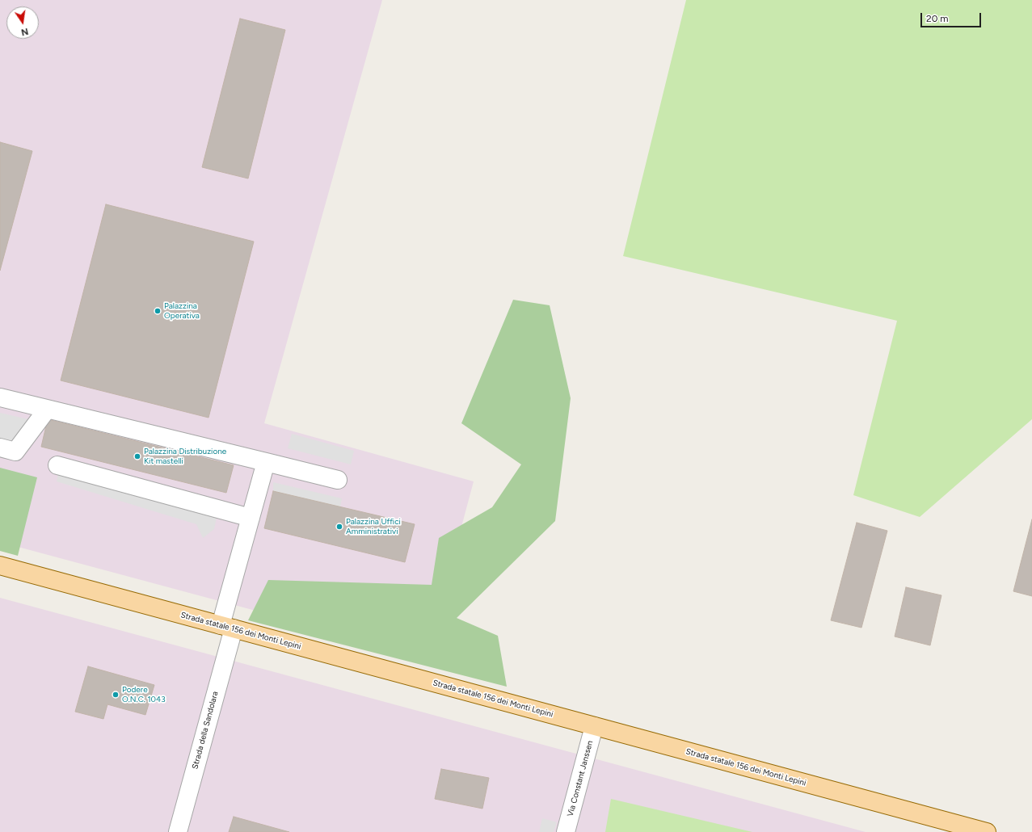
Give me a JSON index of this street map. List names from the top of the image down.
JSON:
{
  "streets": {
    "main road": ["Strada statale 156 dei Monti Lepini"],
    "street": ["Strada della Sandolara", "Via Constant Janssen"]
  },
  "crossings": [
    ["Strada statale 156 dei Monti Lepini", "Strada della Sandolara"],
    ["Strada statale 156 dei Monti Lepini", "Via Constant Janssen"]
  ],
  "places": [
    "Palazzina Operativa",
    "Palazzina Distribuzione Kit mastelli",
    "Palazzina Uffici Amministrativi",
    "Podere O.N.C. 1043"
  ],
  "scale_bar": "20 m",
  "north": "bottom"
}
